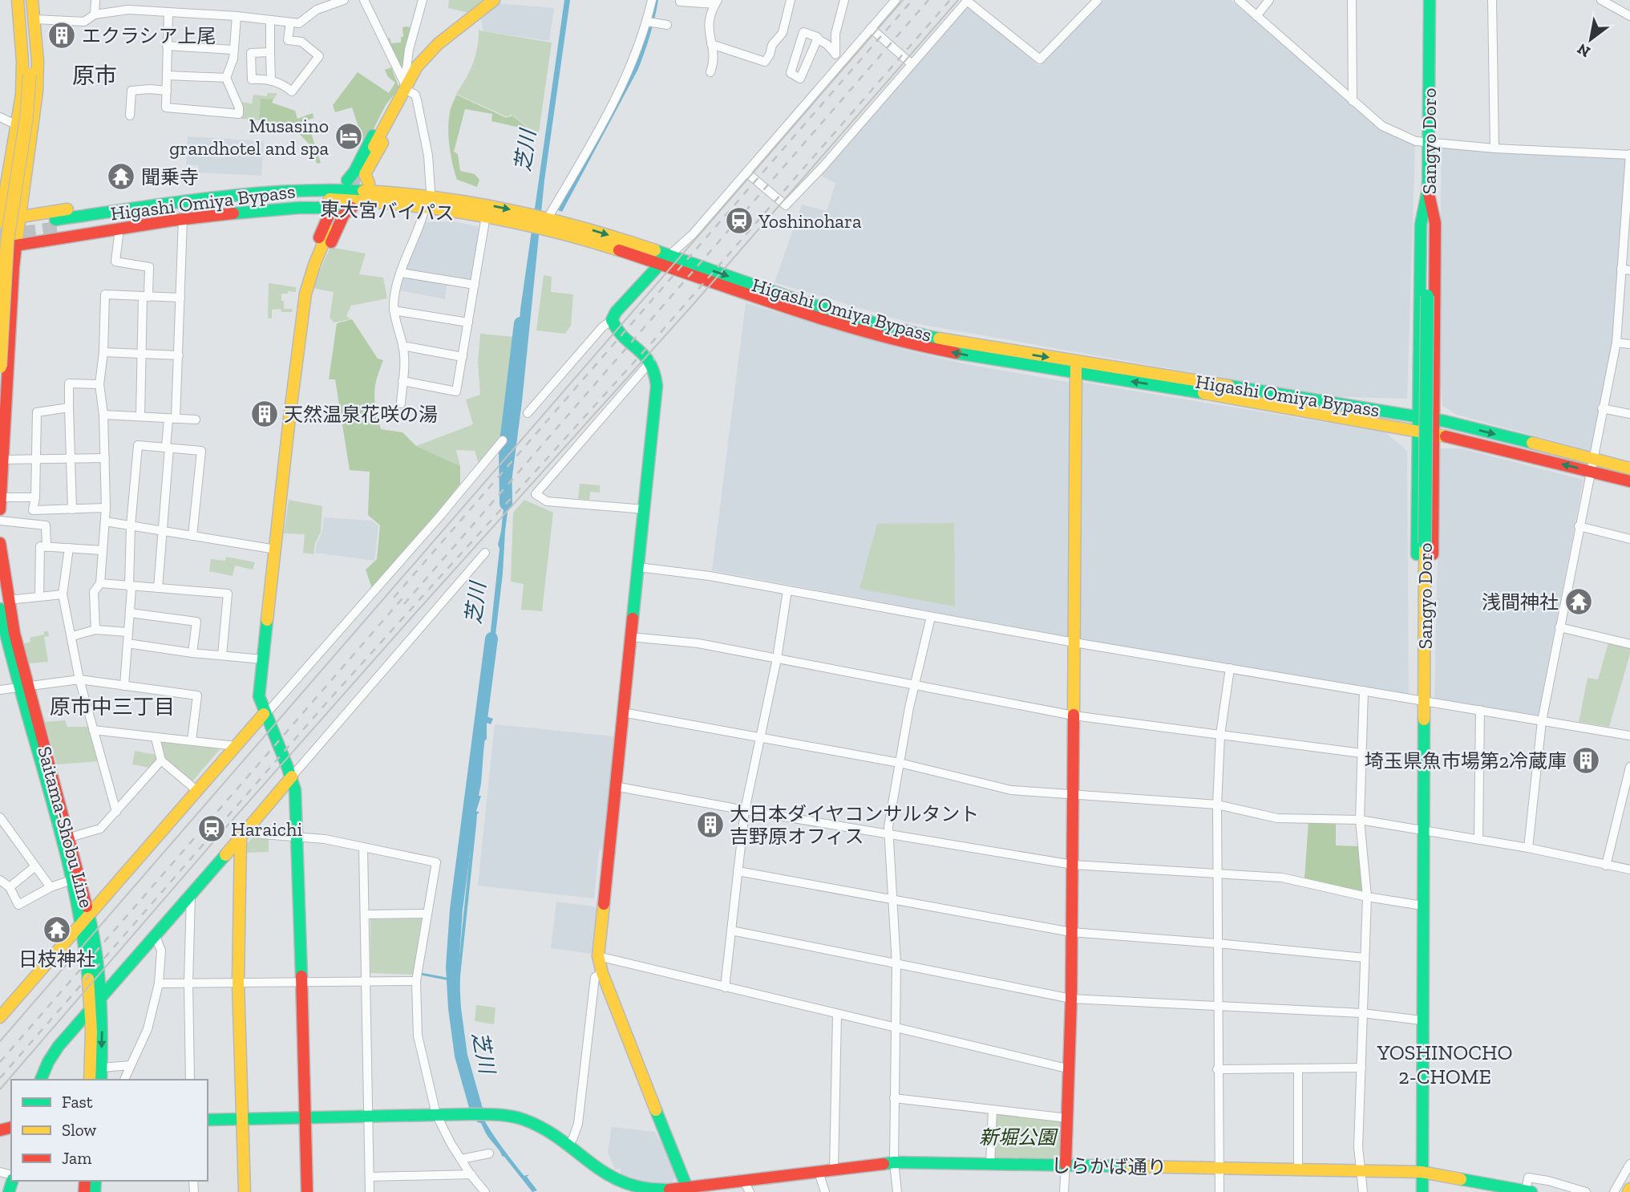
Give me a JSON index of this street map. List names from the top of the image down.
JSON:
{
  "streets": {
    "main road": [
      "Sangyo Doro",
      "Higashi Omiya Bypass",
      "東大宮バイパス",
      "Saitama-Shobu Line",
      "しらかば通り"
    ]
  },
  "crossings": [
    ["Sangyo Doro", "しらかば通り"],
    ["Higashi Omiya Bypass", "東大宮バイパス"]
  ],
  "districts": ["原市", "原市中三丁目", "YOSHINOCHO 2-CHOME"],
  "water": ["芝川"],
  "parks": ["新堀公園"],
  "places": {
    "building": [
      "エクラシア上尾",
      "天然温泉花咲の湯",
      "埼玉県魚市場第2冷蔵庫",
      "大日本ダイヤコンサルタント 吉野原オフィス"
    ],
    "hotel": ["Musasino grandhotel and spa"],
    "temple": ["聞乗寺", "浅間神社", "日枝神社"],
    "station": ["Yoshinohara", "Haraichi"]
  },
  "legend": ["Fast", "Slow", "Jam"],
  "north": "bottom left"
}
